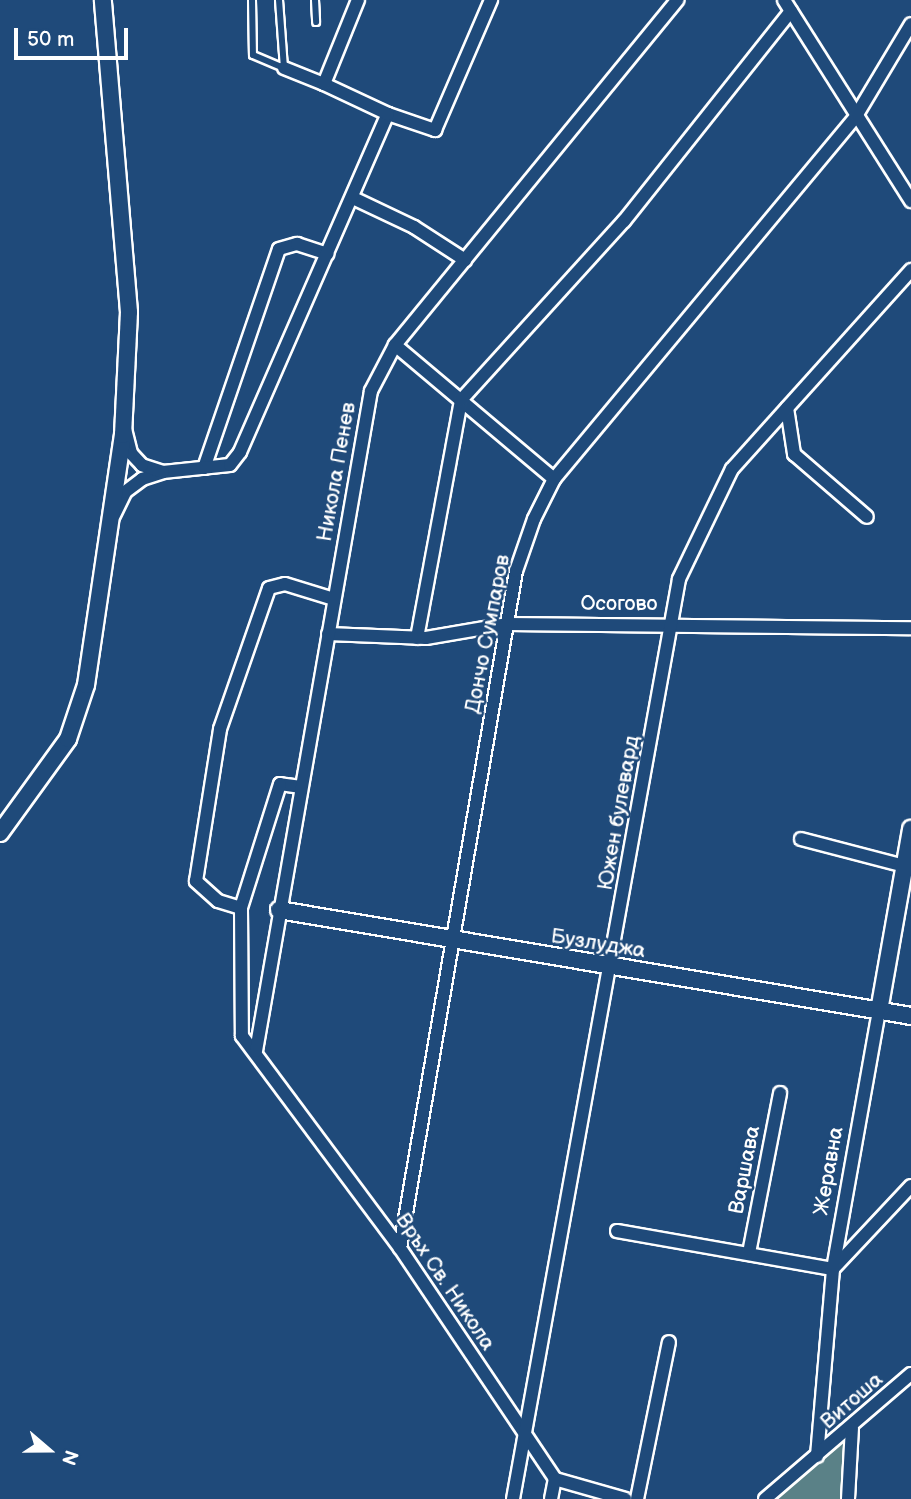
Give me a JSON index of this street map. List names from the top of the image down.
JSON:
{
  "streets": {
    "street": [
      "Никола Пенев",
      "Осогово",
      "Дончо Сумпаров",
      "Южен булевард",
      "Бузлуджа",
      "Варшава",
      "Жеравна",
      "Връх Св. Никола",
      "Витоша"
    ]
  },
  "crossings": [
    ["Никола Пенев", "Осогово"],
    ["Никола Пенев", "Бузлуджа"],
    ["Никола Пенев", "Връх Св. Никола"],
    ["Осогово", "Дончо Сумпаров"],
    ["Осогово", "Южен булевард"],
    ["Дончо Сумпаров", "Бузлуджа"],
    ["Дончо Сумпаров", "Връх Св. Никола"],
    ["Южен булевард", "Бузлуджа"],
    ["Южен булевард", "Връх Св. Никола"],
    ["Бузлуджа", "Жеравна"],
    ["Жеравна", "Витоша"]
  ],
  "scale_bar": "50 m",
  "north": "right"
}
